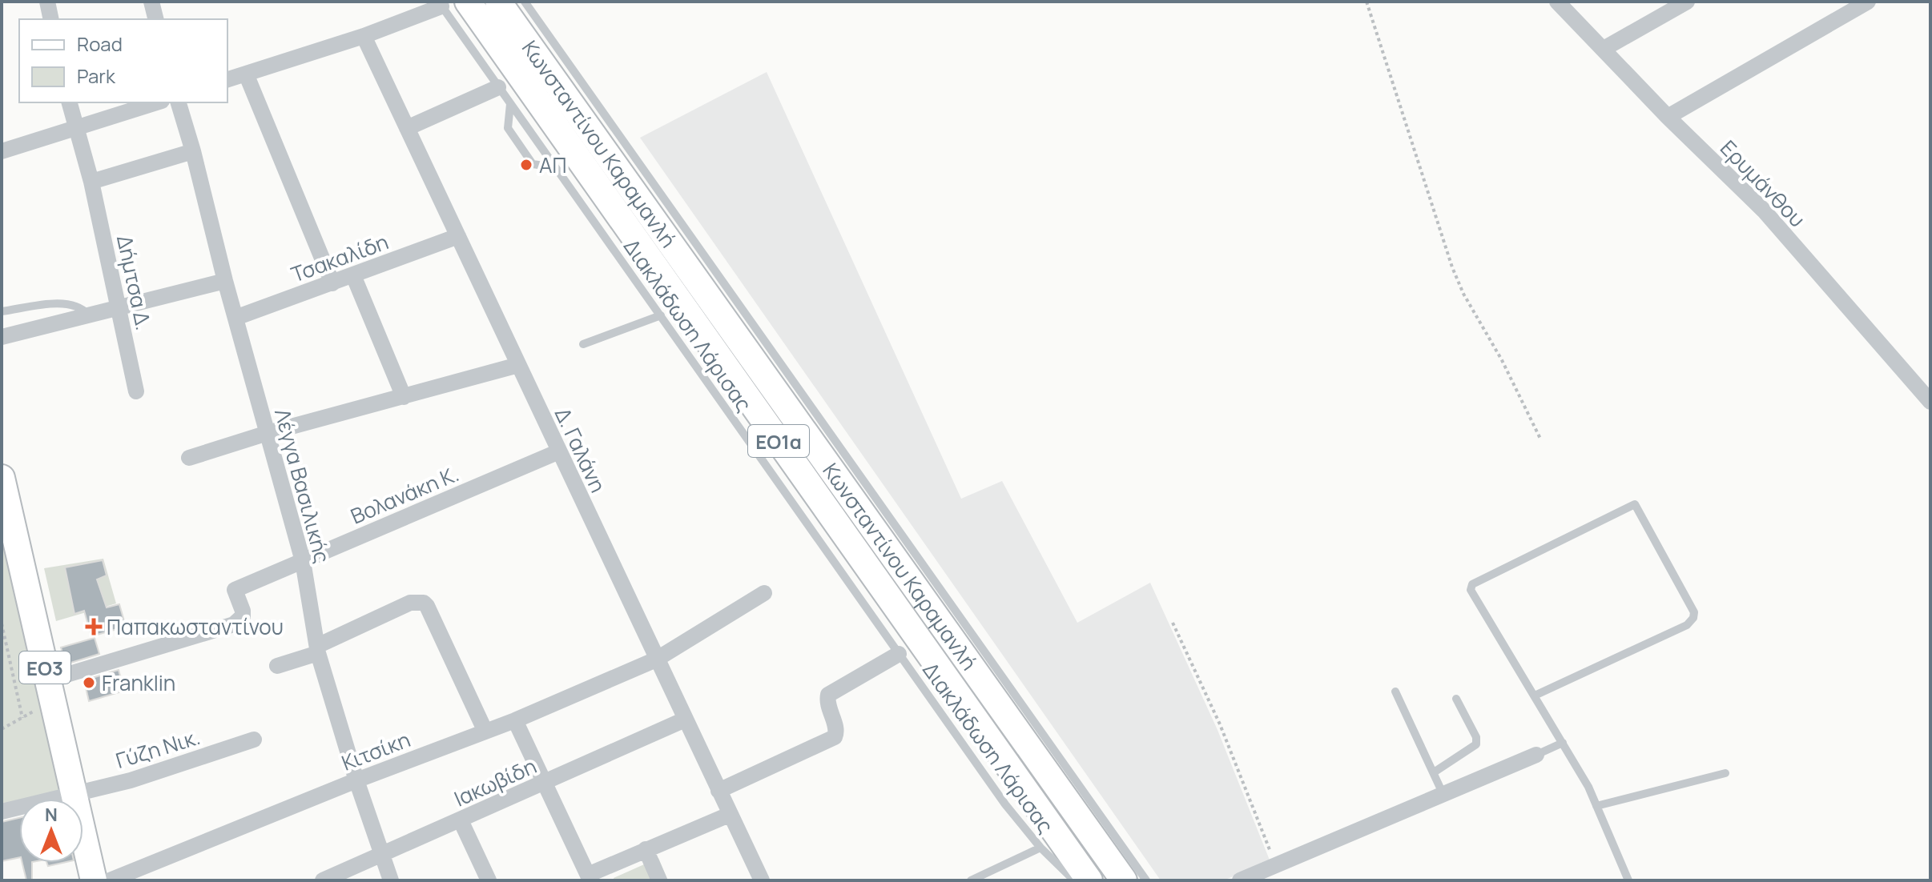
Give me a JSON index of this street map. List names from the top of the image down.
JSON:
{
  "streets": {
    "main road": ["Κωνσταντίνου Καραμανλή", "ΕΟ1α", "ΕΟ3"],
    "street": [
      "Ερυμάνθου",
      "Τσακαλίδη",
      "Δήμτσα Δ.",
      "Δ. Γαλάνη",
      "Λέγγα Βασιλικής",
      "Βολανάκη Κ.",
      "Γύζη Νικ.",
      "Κιτσίκη",
      "Ιακωβίδη"
    ],
    "lane": ["Διακλάδωση Λάρισας"]
  },
  "crossings": [
    ["Τσακαλίδη", "Δ. Γαλάνη"],
    ["Τσακαλίδη", "Λέγγα Βασιλικής"],
    ["Δ. Γαλάνη", "Βολανάκη Κ."],
    ["Δ. Γαλάνη", "Κιτσίκη"],
    ["Δ. Γαλάνη", "Ιακωβίδη"],
    ["Λέγγα Βασιλικής", "Βολανάκη Κ."],
    ["Λέγγα Βασιλικής", "Κιτσίκη"],
    ["Λέγγα Βασιλικής", "Ιακωβίδη"],
    ["Βολανάκη Κ.", "ΕΟ3"],
    ["ΕΟ3", "Γύζη Νικ."]
  ],
  "places": {
    "other": ["ΑΠ", "Franklin"],
    "health": ["Παπακωσταντίνου"]
  },
  "legend": ["Road", "Park"],
  "north": "top"
}
